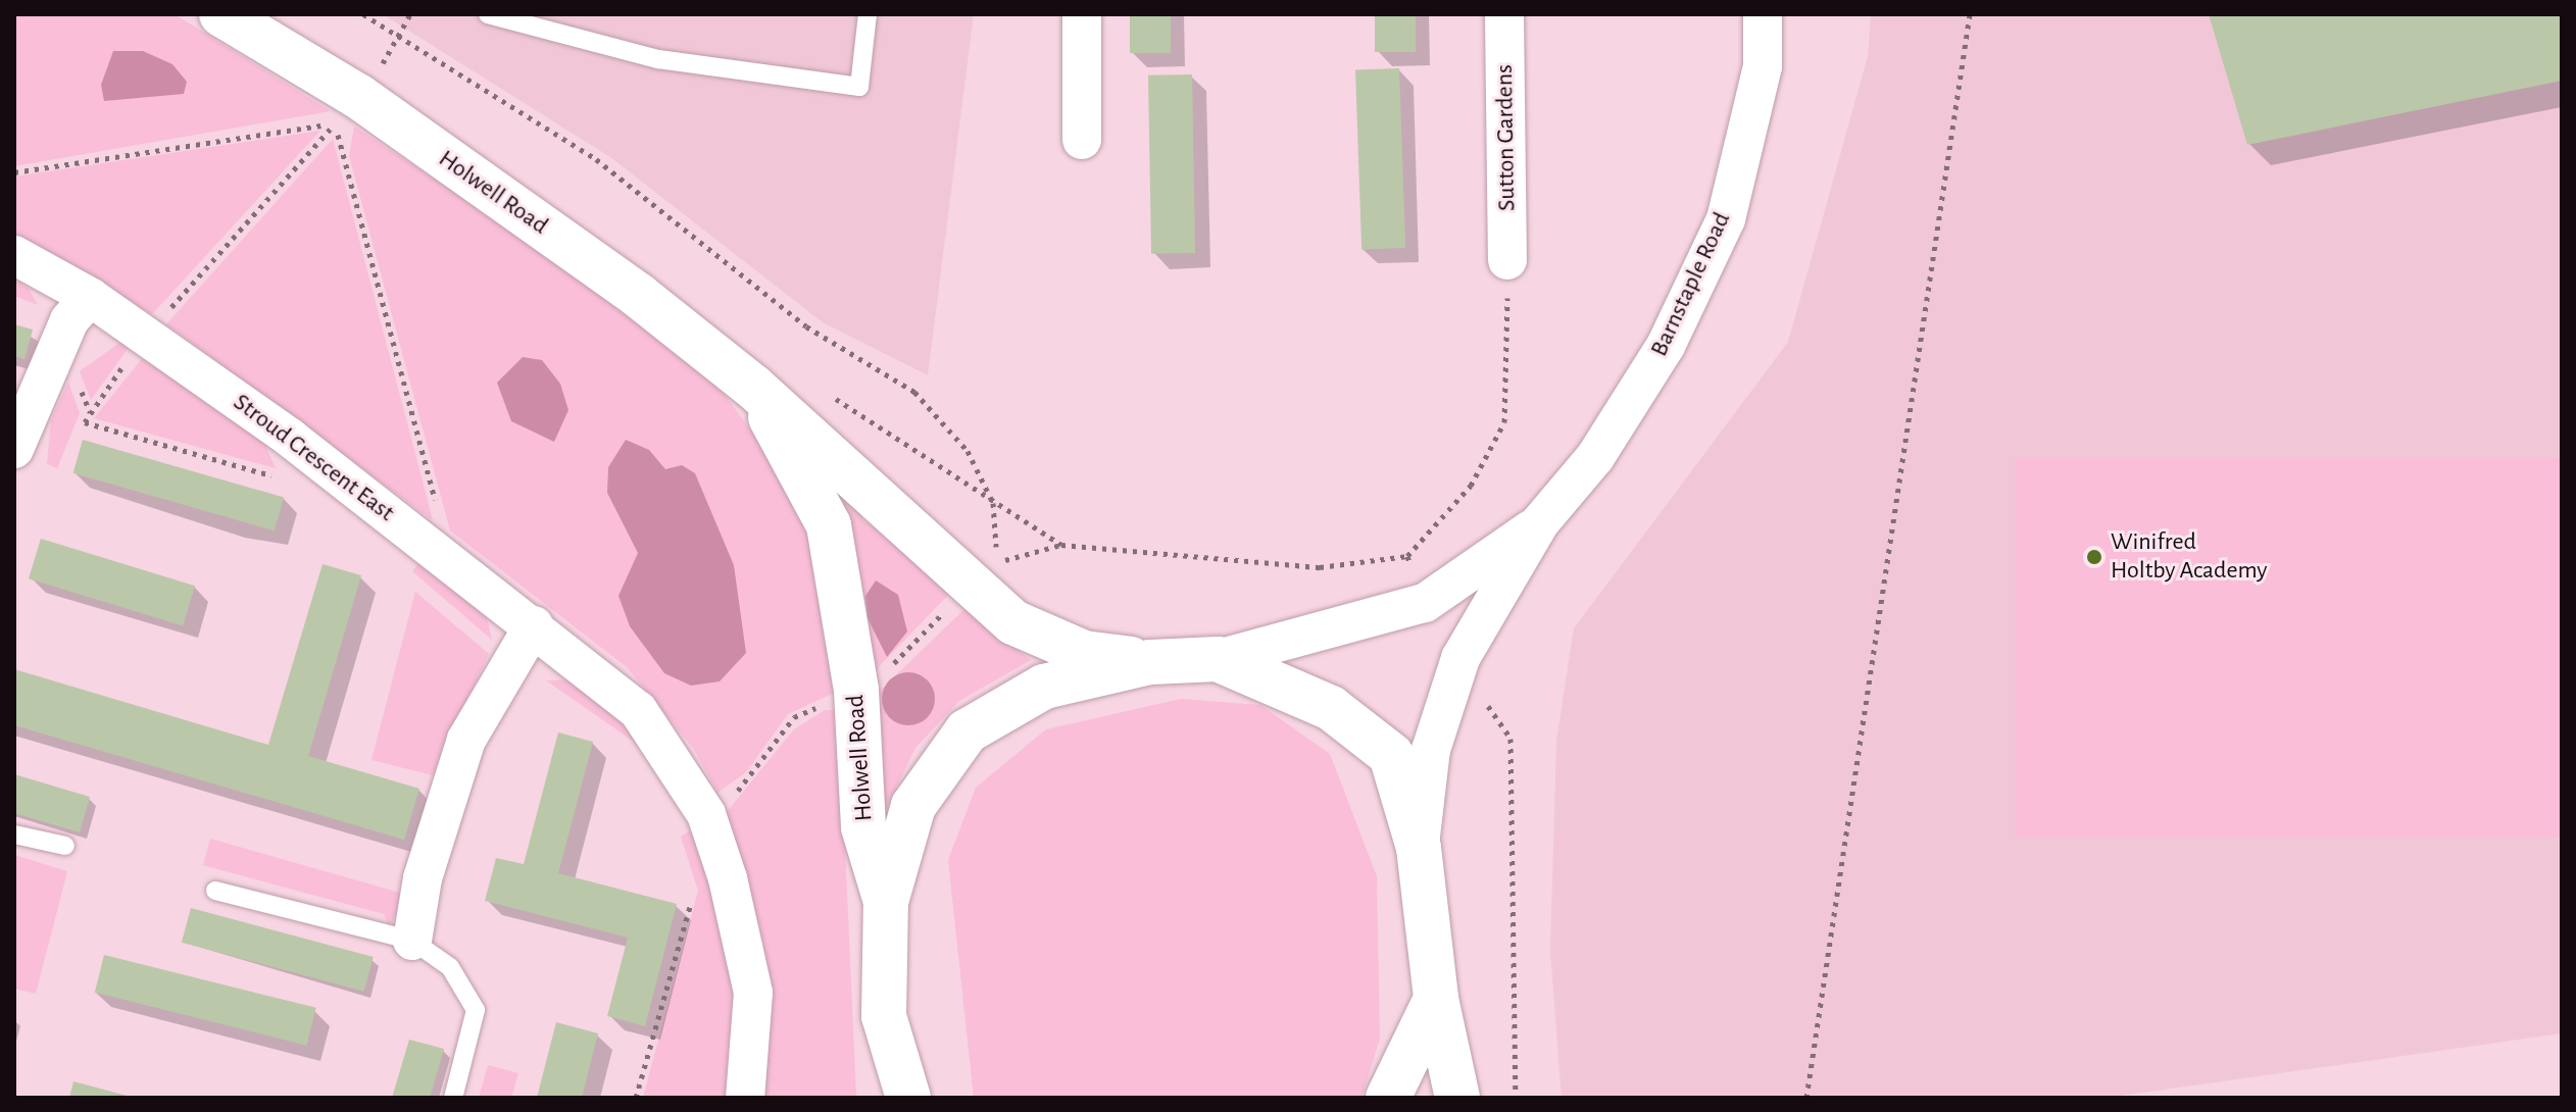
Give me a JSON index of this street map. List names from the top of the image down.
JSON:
{
  "streets": {
    "street": [
      "Sutton Gardens",
      "Holwell Road",
      "Barnstaple Road",
      "Stroud Crescent East"
    ]
  },
  "places": ["Winifred Holtby Academy"]
}
